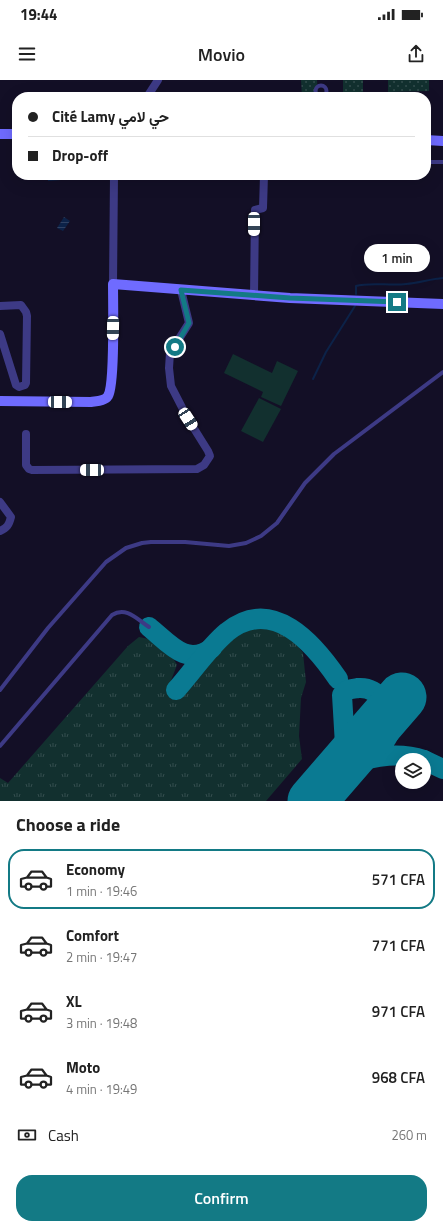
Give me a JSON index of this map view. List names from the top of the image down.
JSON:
{
  "page": {
    "status": "19:44",
    "header": "Movio",
    "banner": ["Cité Lamy حي لامي", "Drop-off"],
    "bubble": "1 min",
    "heading": "Choose a ride",
    "list": [
      {
        "name": "Economy",
        "note": "1 min · 19:46",
        "value": "571 CFA"
      },
      {
        "name": "Comfort",
        "note": "2 min · 19:47",
        "value": "771 CFA"
      },
      {
        "name": "XL",
        "note": "3 min · 19:48",
        "value": "971 CFA"
      },
      {
        "name": "Moto",
        "note": "4 min · 19:49",
        "value": "968 CFA"
      }
    ],
    "pay": ["Cash", "260 m"],
    "buttons": "Confirm"
  }
}
